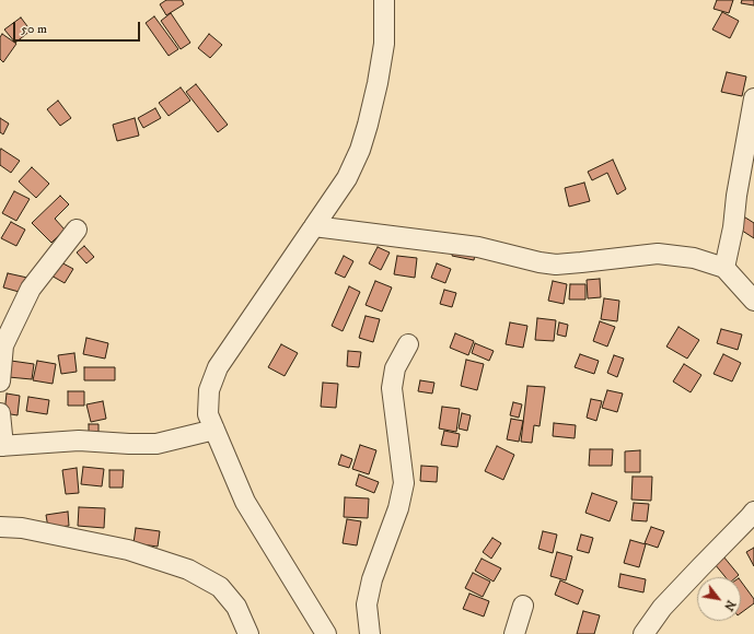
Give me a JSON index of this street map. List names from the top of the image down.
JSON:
{
  "scale_bar": "50 m",
  "north": "bottom right"
}
